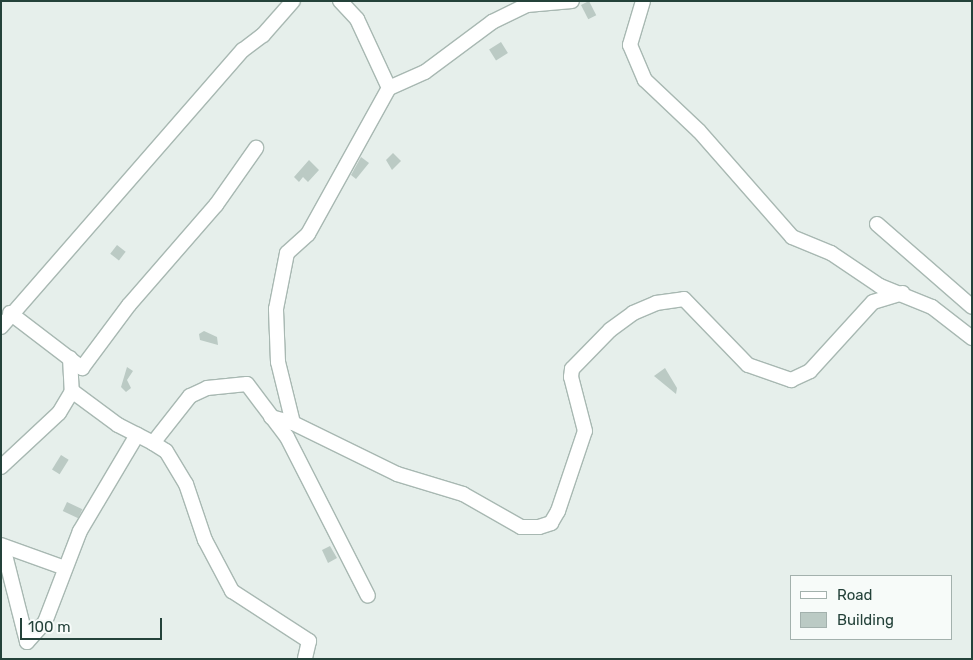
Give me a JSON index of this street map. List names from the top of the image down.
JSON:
{
  "legend": ["Road", "Building"],
  "scale_bar": "100 m"
}
